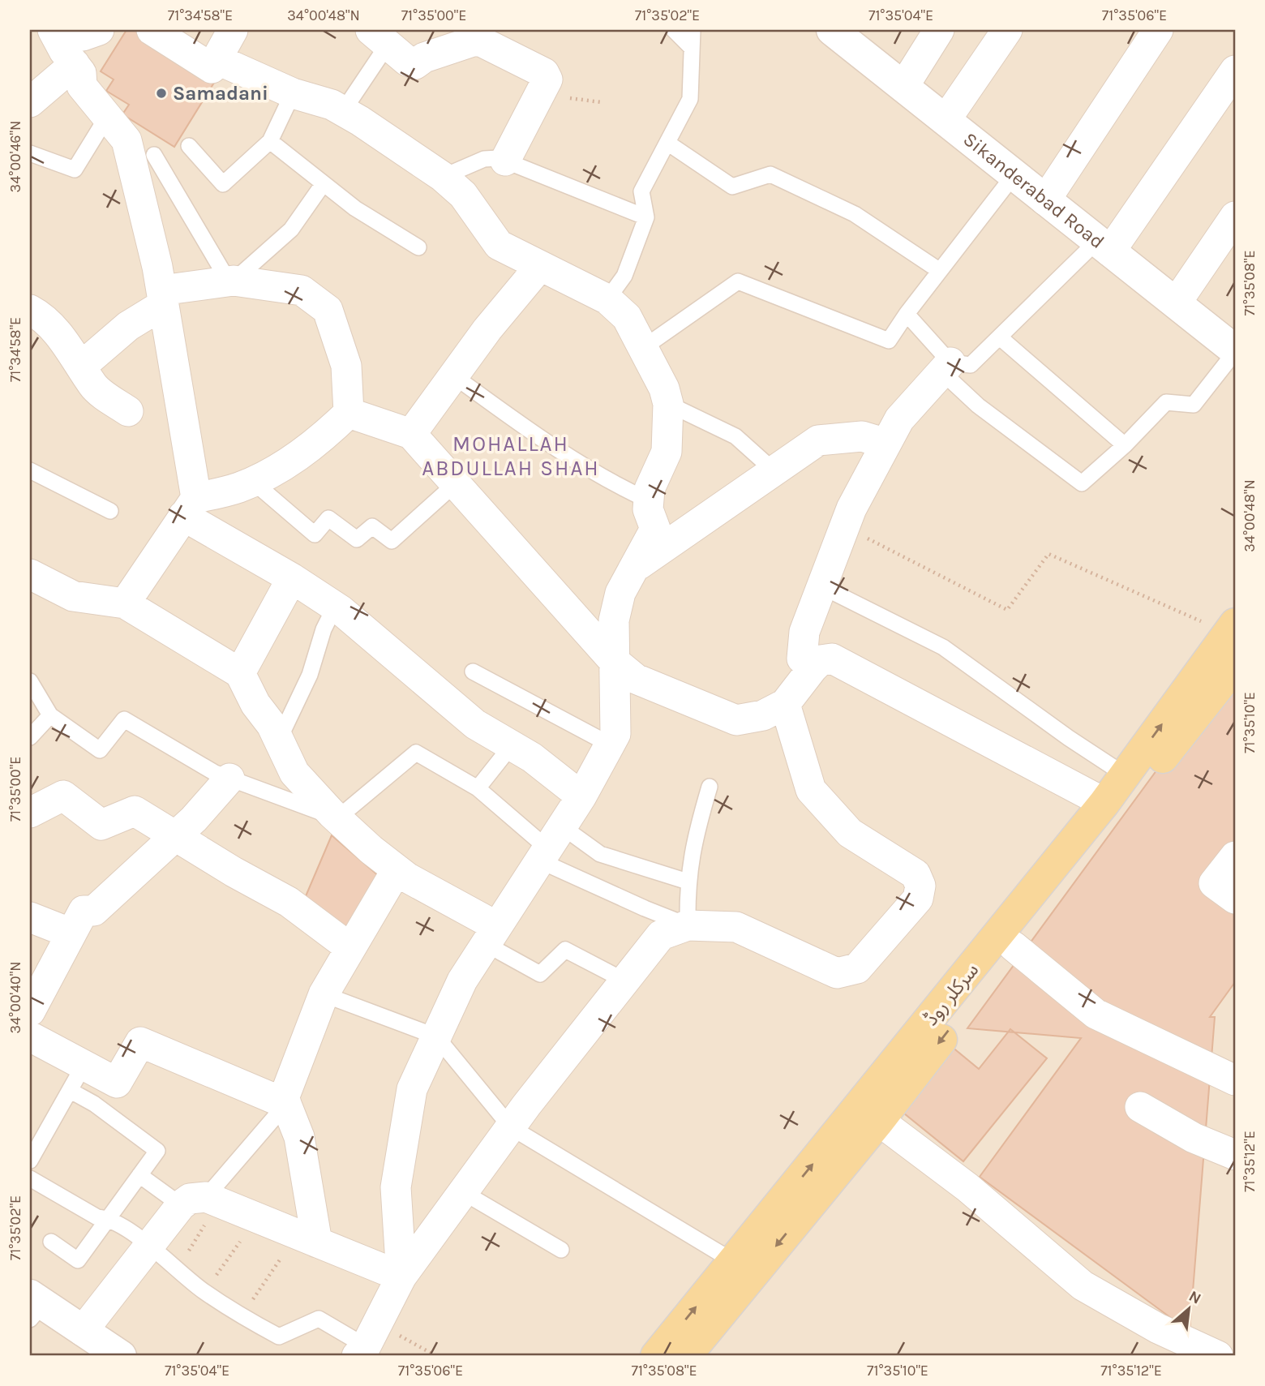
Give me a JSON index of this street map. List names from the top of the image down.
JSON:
{
  "streets": {
    "main road": ["سرکلر روڈ"],
    "street": ["Sikanderabad Road"]
  },
  "districts": ["MOHALLAH ABDULLAH SHAH"],
  "places": ["Samadani"],
  "north": "top right",
  "coordinates": [
    "71°34'58\"E",
    "34°00'48\"N",
    "71°35'00\"E",
    "71°35'02\"E",
    "71°35'04\"E",
    "71°35'06\"E",
    "34°00'46\"N",
    "71°35'08\"E",
    "71°35'10\"E",
    "34°00'40\"N",
    "71°35'12\"E"
  ]
}
